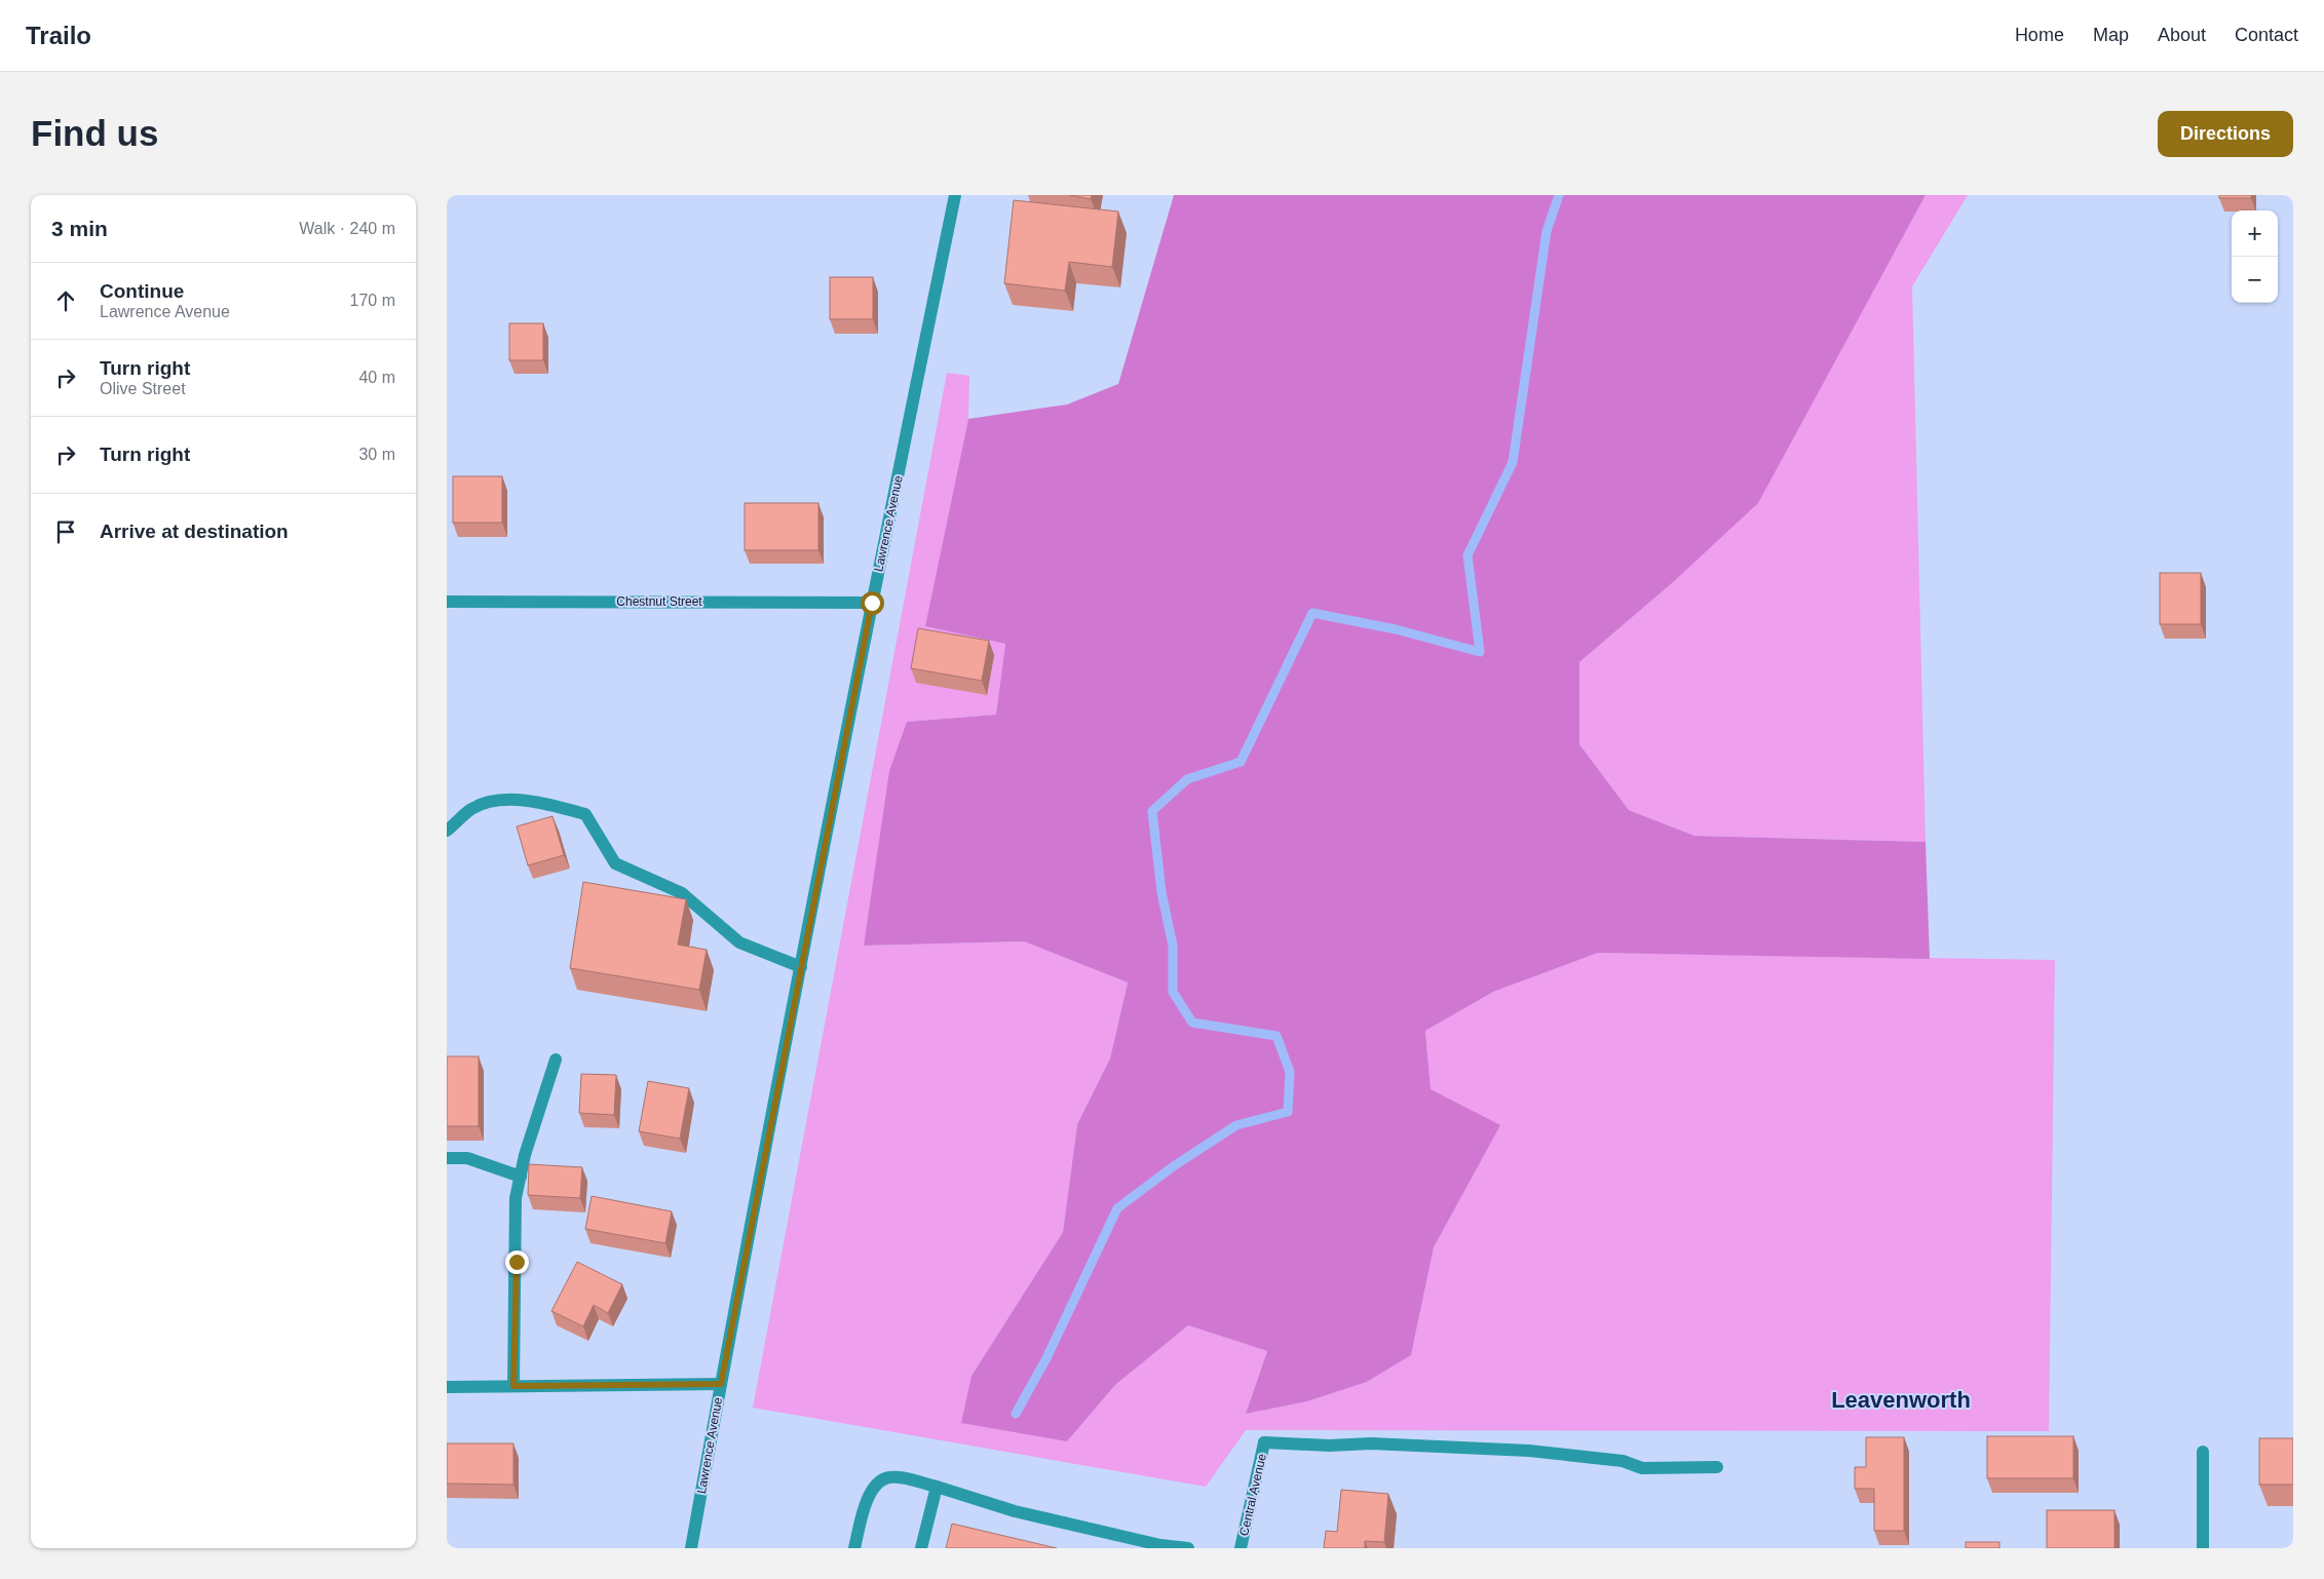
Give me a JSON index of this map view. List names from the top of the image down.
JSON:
{
  "streets": {
    "street": ["Lawrence Avenue", "Chestnut Street", "Central Avenue"]
  },
  "crossings": [
    ["Lawrence Avenue", "Chestnut Street"]
  ],
  "districts": ["Leavenworth"],
  "page": {
    "header": "Trailo",
    "nav": [
      "Home",
      "Map",
      "About",
      "Contact"
    ],
    "buttons": "Directions",
    "title": "Find us",
    "heading": ["3 min", "Walk · 240 m"],
    "map_buttons": ["+", "−"],
    "list": [
      ["Continue", "Lawrence Avenue", "170 m"],
      ["Turn right", "Olive Street", "40 m"],
      ["Turn right", "30 m"],
      "Arrive at destination"
    ]
  }
}
